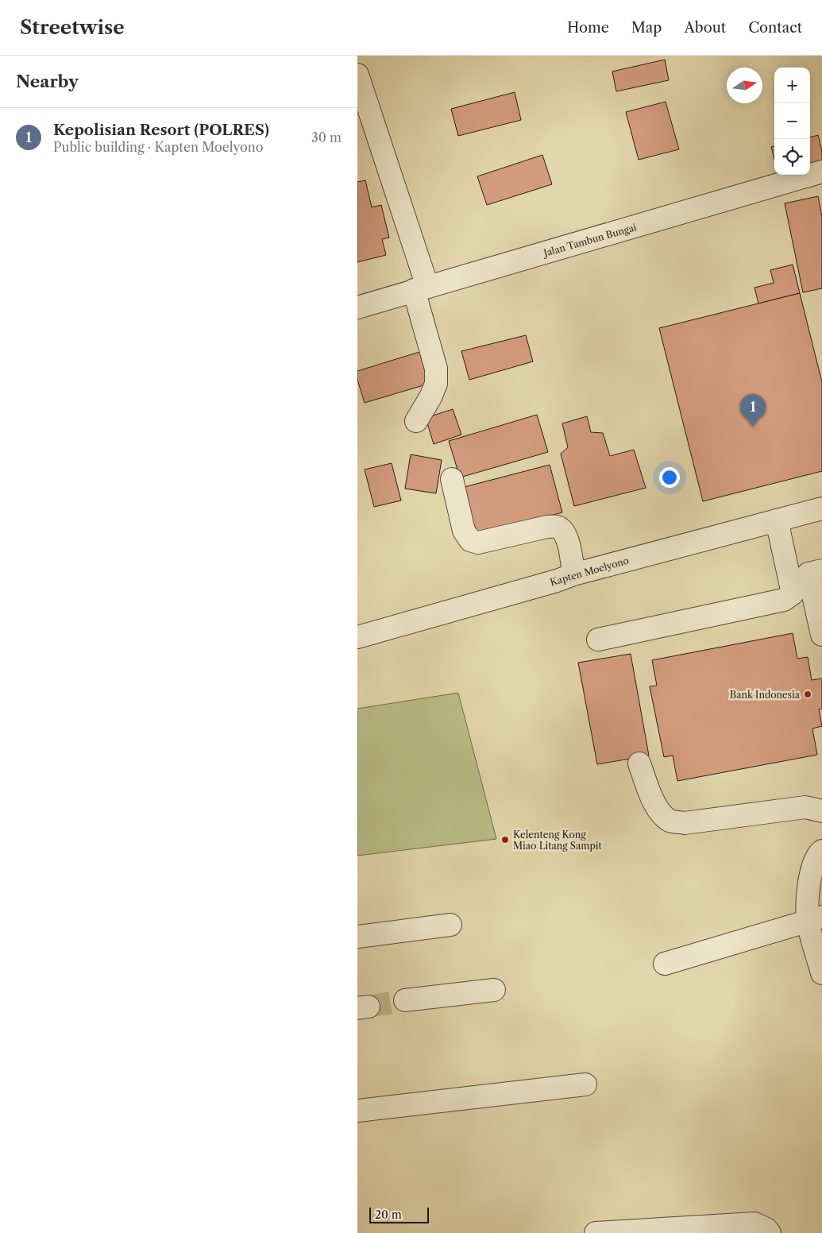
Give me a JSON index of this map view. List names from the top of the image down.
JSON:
{
  "streets": {
    "street": ["Jalan Tambun Bungai", "Kapten Moelyono"]
  },
  "places": ["Bank Indonesia", "Kelenteng Kong Miao Litang Sampit"],
  "scale_bar": "20 m",
  "north": "right",
  "page": {
    "header": "Streetwise",
    "nav": [
      "Home",
      "Map",
      "About",
      "Contact"
    ],
    "heading": "Nearby",
    "map_buttons": ["+", "−"],
    "list": [
      {
        "mark": "1",
        "name": "Kepolisian Resort (POLRES)",
        "note": "Public building · Kapten Moelyono",
        "value": "30 m"
      }
    ],
    "pins": "1",
    "scale": "20 m"
  }
}
